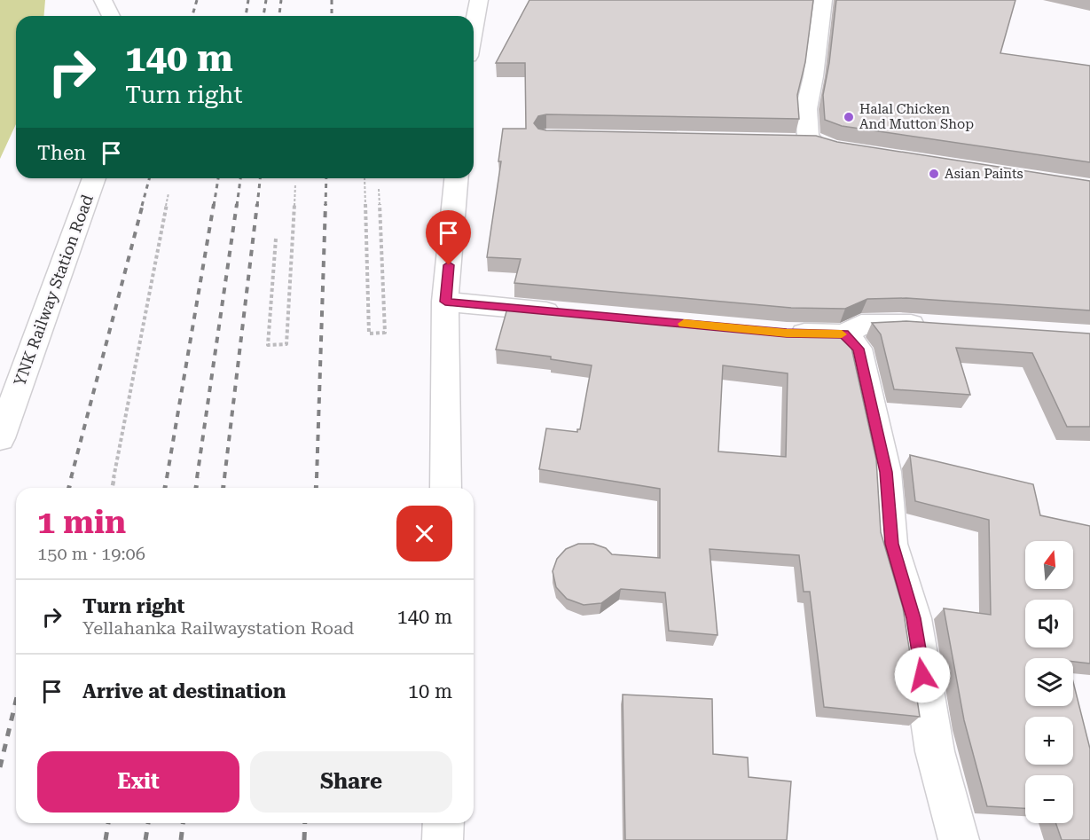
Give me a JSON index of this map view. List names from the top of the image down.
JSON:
{
  "streets": {
    "street": ["YNK Railway Station Road"]
  },
  "places": ["Halal Chicken And Mutton Shop", "Asian Paints"],
  "north": "top",
  "page": {
    "turn": ["140 m", "Turn right"],
    "then": "Then",
    "heading": ["1 min", "150 m · 19:06"],
    "map_buttons": ["+", "−"],
    "list": [
      {
        "name": "Turn right",
        "note": "Yellahanka Railwaystation Road",
        "value": "140 m"
      },
      {
        "name": "Arrive at destination",
        "value": "10 m"
      }
    ],
    "buttons": ["Exit", "Share"]
  }
}
